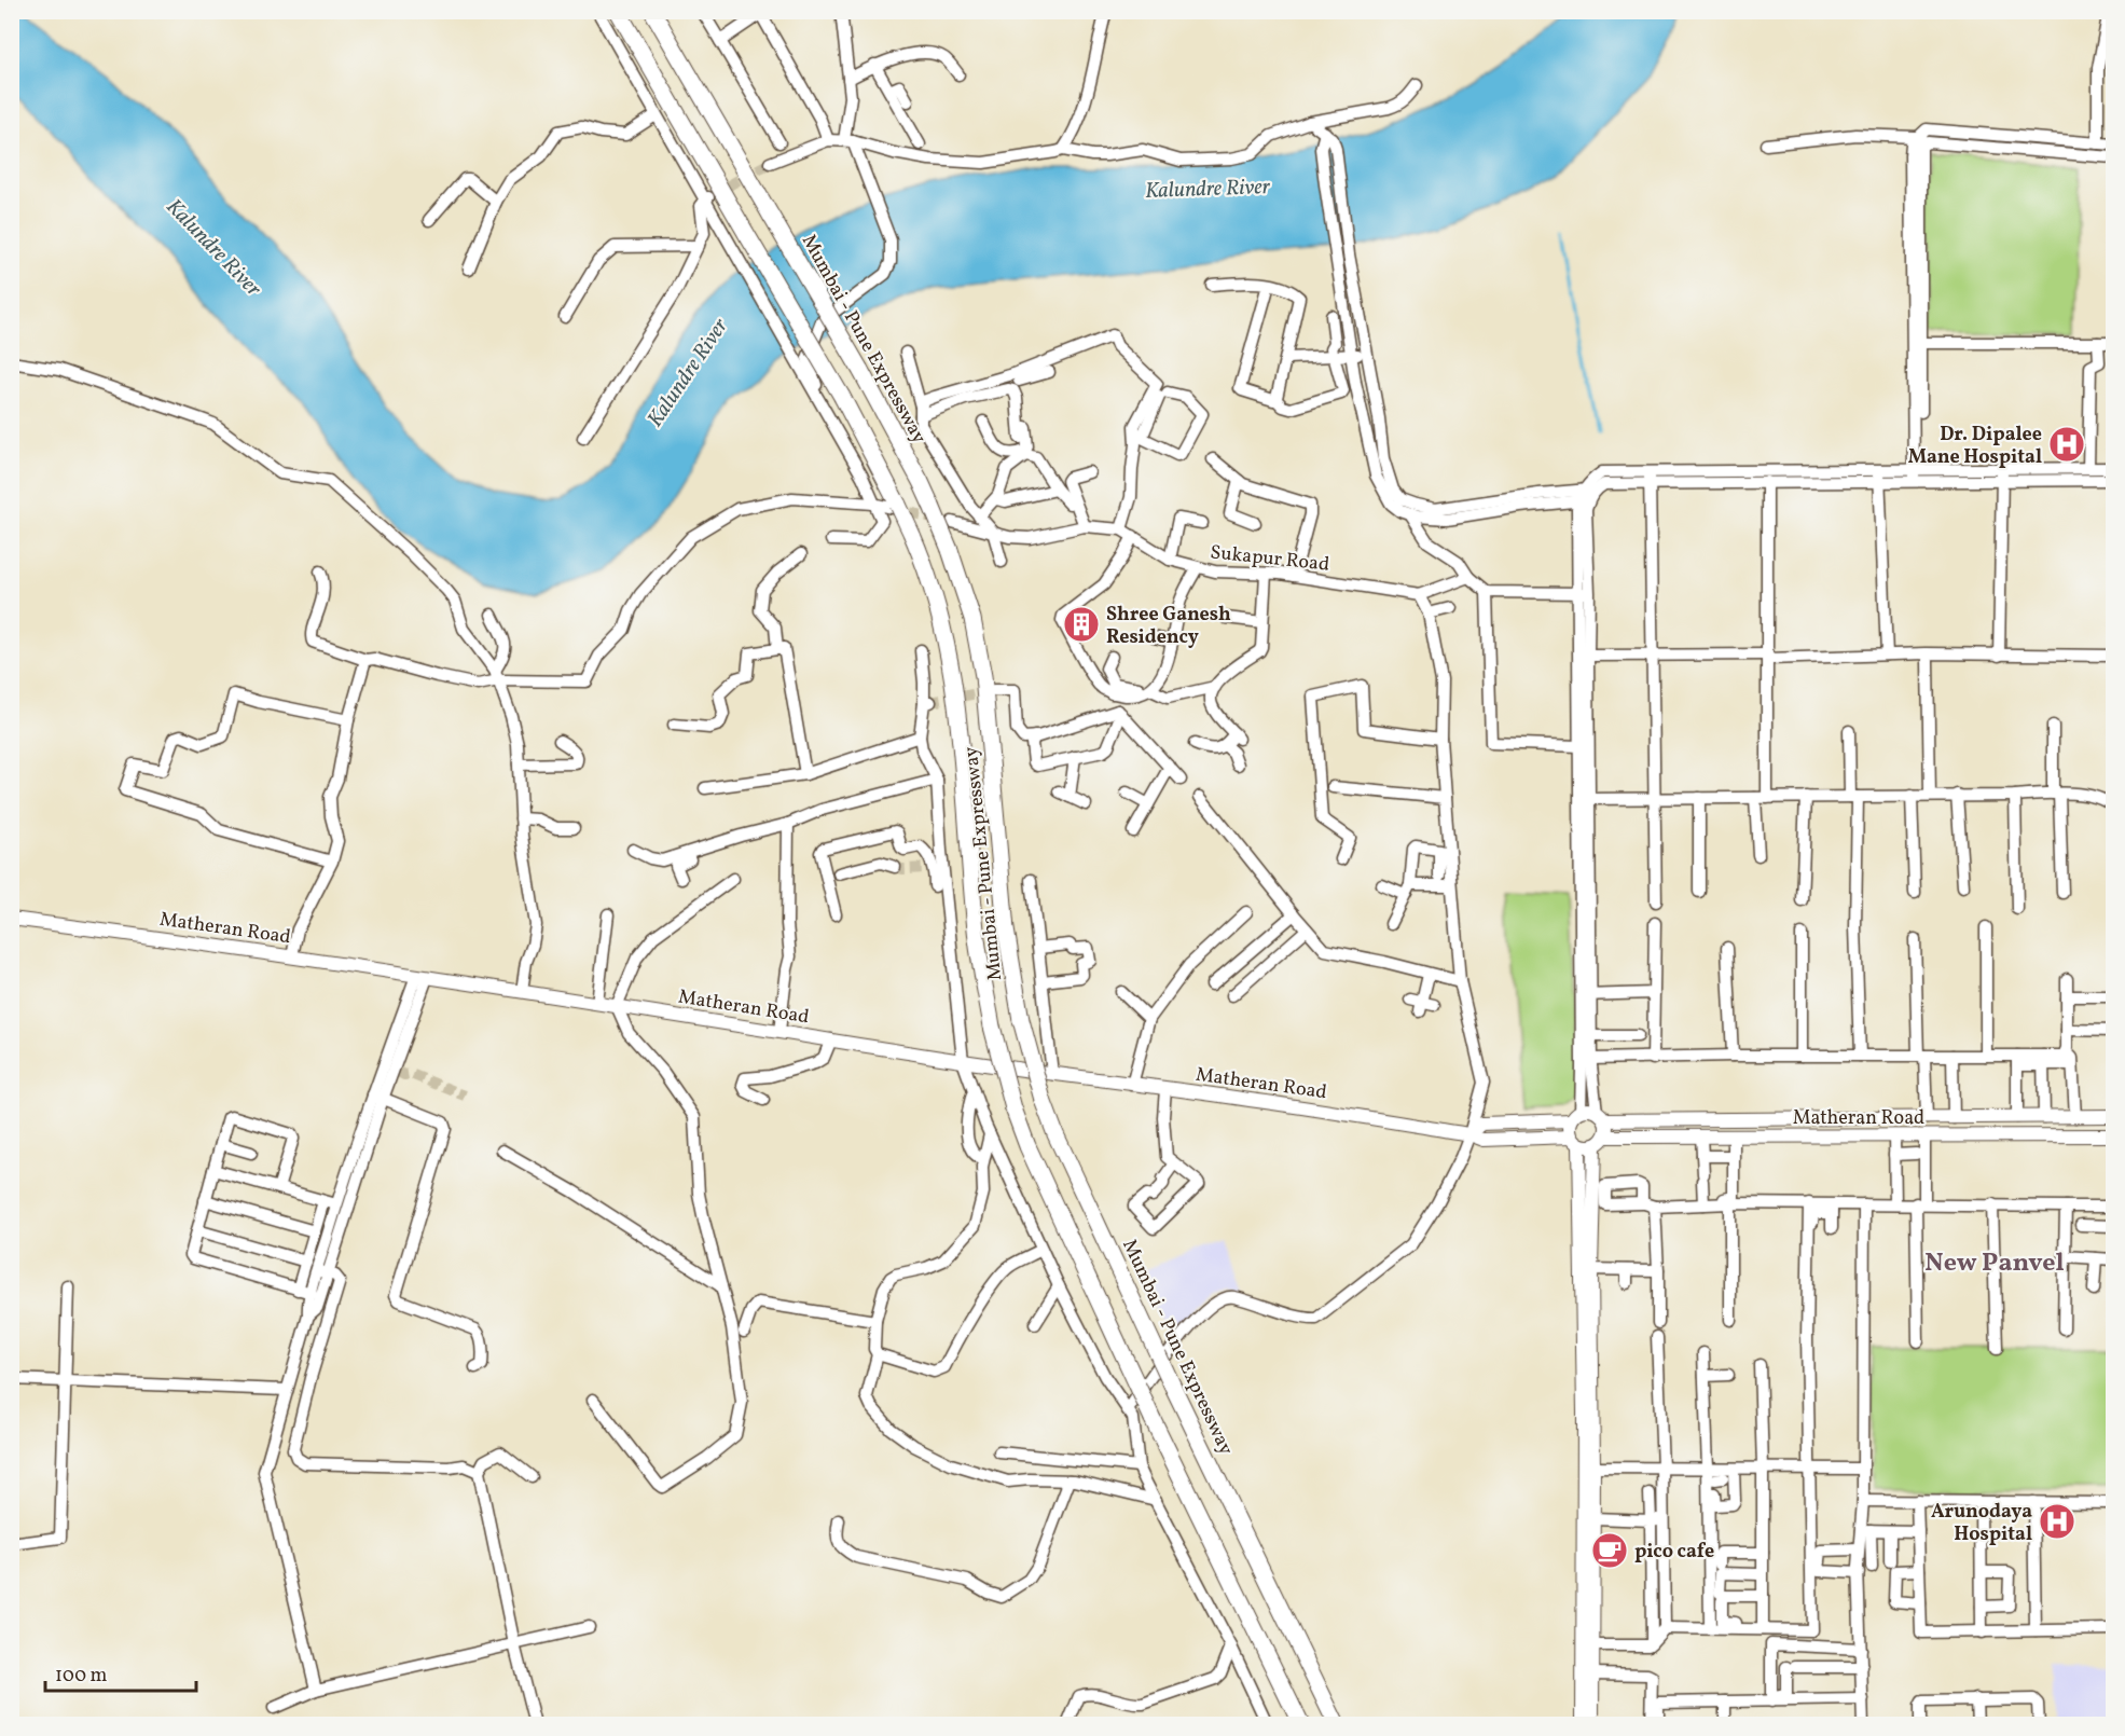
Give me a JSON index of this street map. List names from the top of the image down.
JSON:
{
  "streets": {
    "highway": ["Mumbai - Pune Expressway"],
    "main road": ["Matheran Road"],
    "street": ["Sukapur Road"]
  },
  "districts": ["New Panvel"],
  "water": ["Kalundre River"],
  "places": {
    "hospital": ["Dr. Dipalee Mane Hospital", "Arunodaya Hospital"],
    "building": ["Shree Ganesh Residency"],
    "cafe": ["pico cafe"]
  },
  "scale_bar": "100 m"
}
